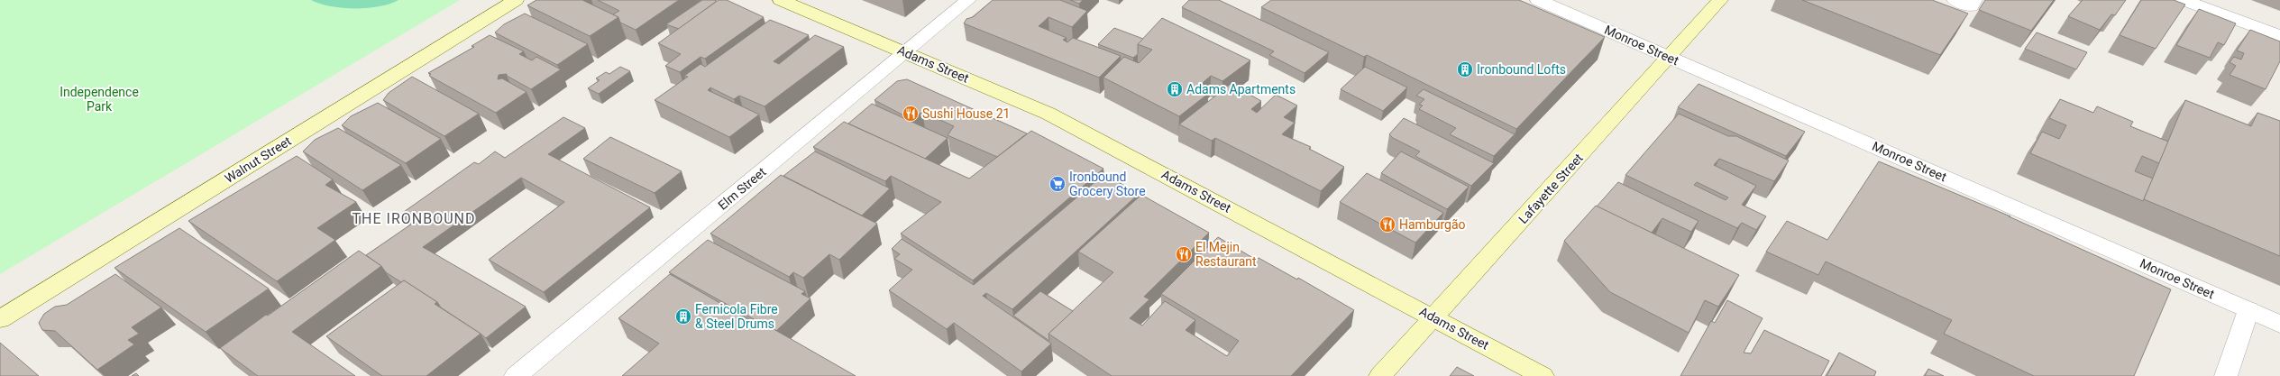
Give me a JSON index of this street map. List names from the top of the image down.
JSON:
{
  "streets": {
    "street": [
      "Monroe Street",
      "Adams Street",
      "Walnut Street",
      "Elm Street",
      "Lafayette Street"
    ]
  },
  "crossings": [
    ["Monroe Street", "Lafayette Street"],
    ["Adams Street", "Elm Street"],
    ["Adams Street", "Lafayette Street"]
  ],
  "districts": ["THE IRONBOUND"],
  "parks": ["Independence Park"],
  "places": {
    "building": ["Ironbound Lofts", "Adams Apartments", "Fernicola Fibre & Steel Drums"],
    "restaurant": ["Sushi House 21", "Hamburgão", "El Mejin Restaurant"],
    "supermarket": ["Ironbound Grocery Store"]
  }
}
